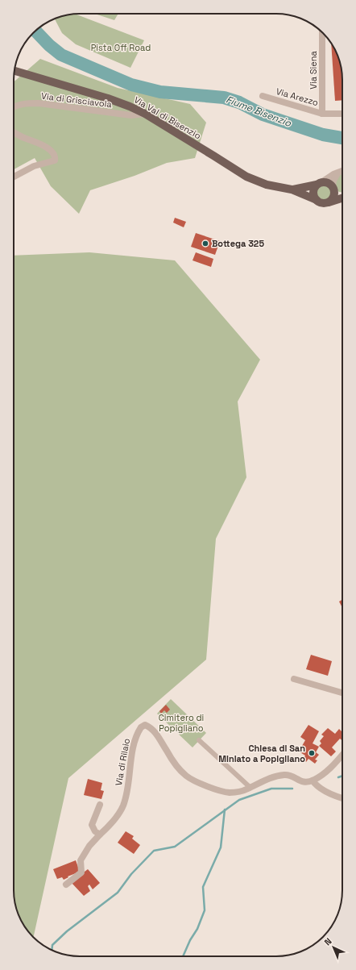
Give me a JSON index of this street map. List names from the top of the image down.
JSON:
{
  "streets": {
    "main road": ["Via Val di Bisenzio"],
    "street": [
      "Via Siena",
      "Via Arezzo",
      "Via di Grisciavola",
      "Via di Rilaio"
    ]
  },
  "crossings": [
    ["Via Siena", "Via Arezzo"],
    ["Via di Grisciavola", "Via Val di Bisenzio"]
  ],
  "water": ["Fiume Bisenzio"],
  "parks": ["Pista Off Road", "Cimitero di Popigliano"],
  "places": ["Bottega 325", "Chiesa di San Miniato a Popigliano"],
  "north": "top left"
}
